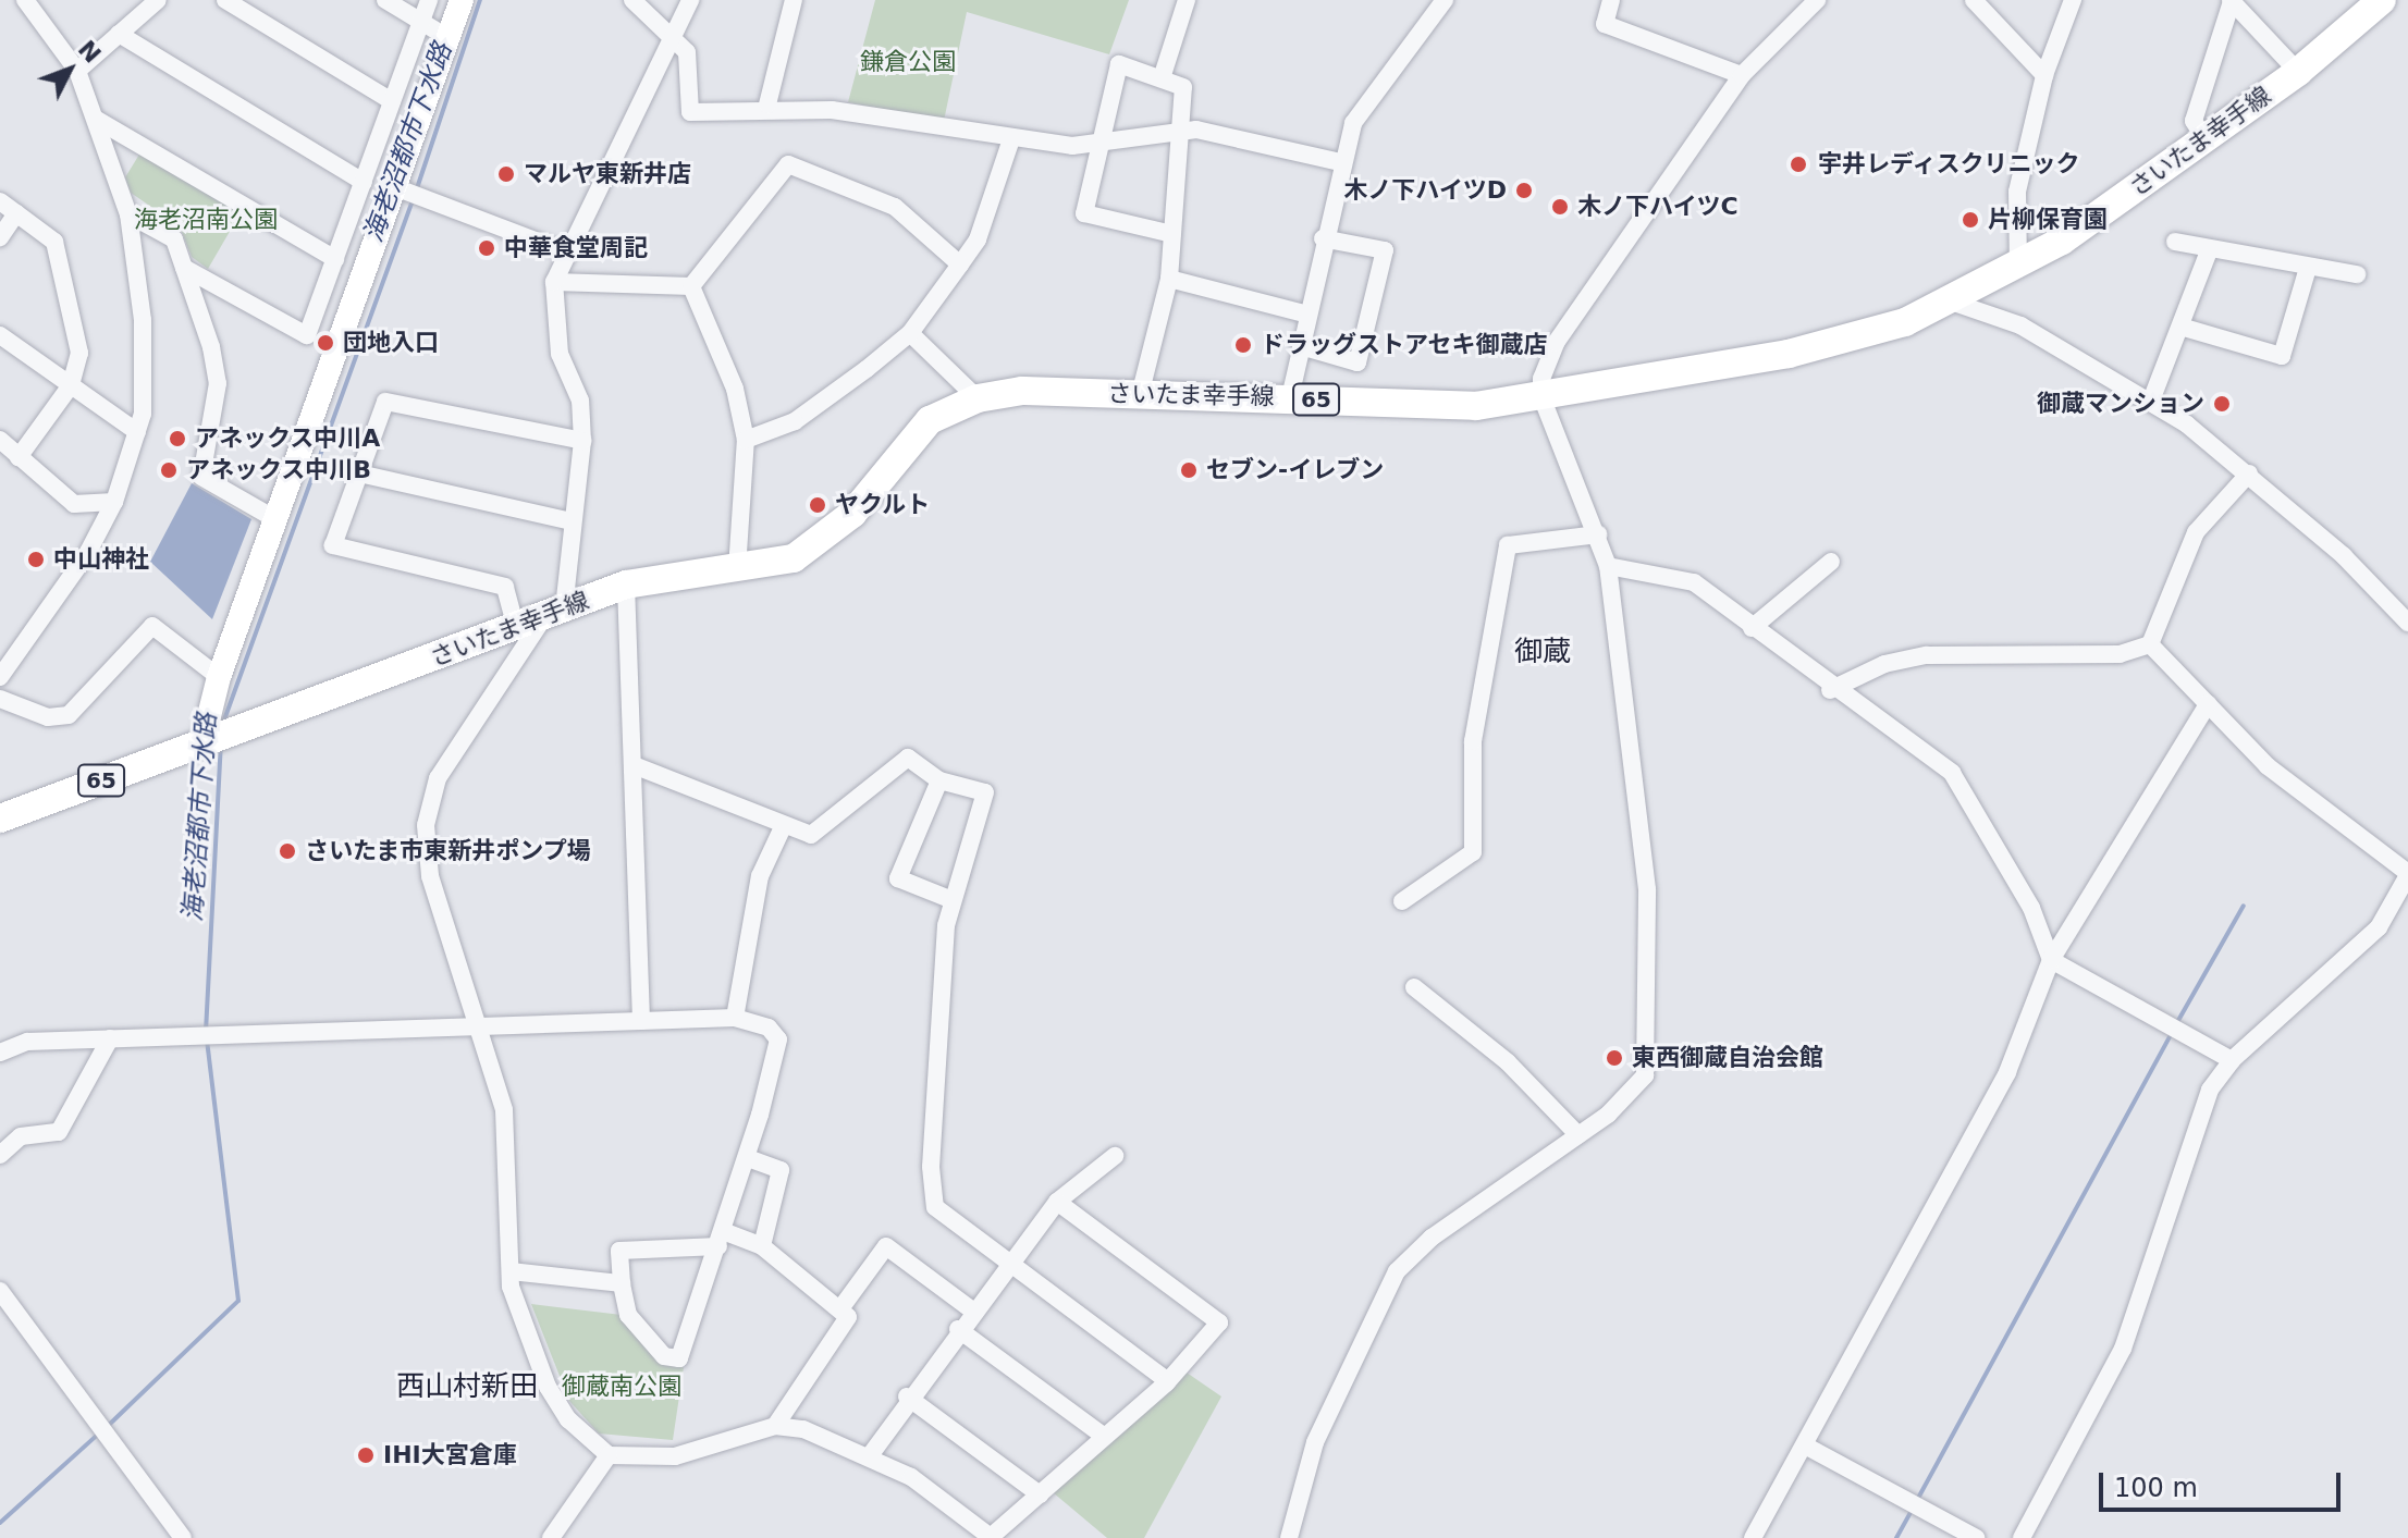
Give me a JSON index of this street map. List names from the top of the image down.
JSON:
{
  "streets": {
    "main road": ["さいたま幸手線", "65"]
  },
  "districts": ["御蔵", "西山村新田"],
  "water": ["海老沼都市下水路"],
  "parks": ["鎌倉公園", "海老沼南公園", "御蔵南公園"],
  "places": [
    "宇井レディスクリニック",
    "マルヤ東新井店",
    "木ノ下ハイツD",
    "木ノ下ハイツC",
    "片柳保育園",
    "中華食堂周記",
    "団地入口",
    "ドラッグストアセキ御蔵店",
    "御蔵マンション",
    "アネックス中川A",
    "アネックス中川B",
    "セブン-イレブン",
    "ヤクルト",
    "中山神社",
    "さいたま市東新井ポンプ場",
    "東西御蔵自治会館",
    "IHI大宮倉庫"
  ],
  "scale_bar": "100 m",
  "north": "top right"
}
